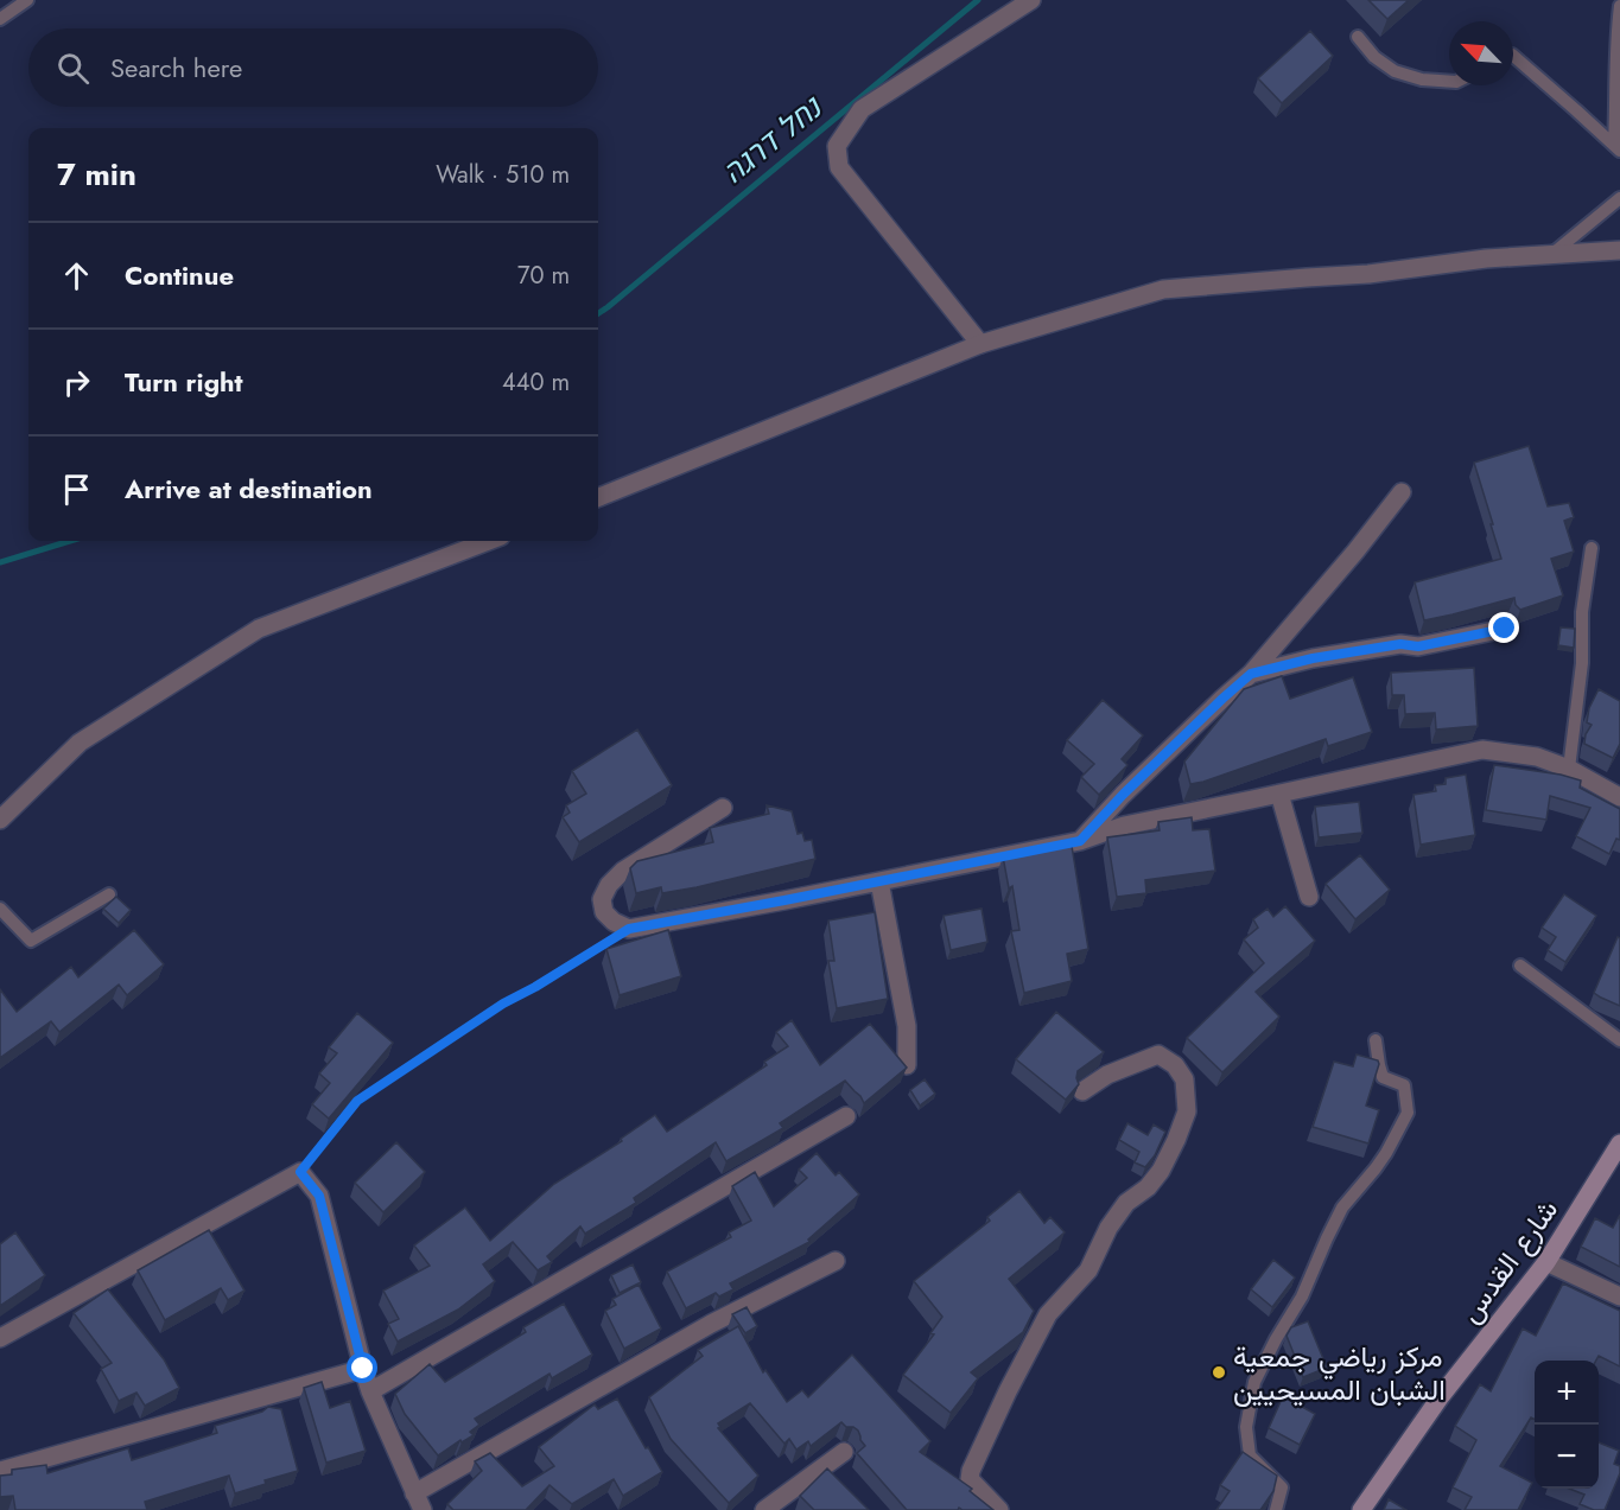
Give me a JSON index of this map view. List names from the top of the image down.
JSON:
{
  "streets": {
    "main road": ["شارع القدس"]
  },
  "water": ["נחל דרגה"],
  "places": ["مركز رياضي جمعية الشبان المسيحيين"],
  "north": "top left",
  "page": {
    "search": "Search here",
    "heading": ["7 min", "Walk · 510 m"],
    "list": [
      ["Continue", "70 m"],
      ["Turn right", "440 m"],
      "Arrive at destination"
    ],
    "map_buttons": ["+", "−"]
  }
}
